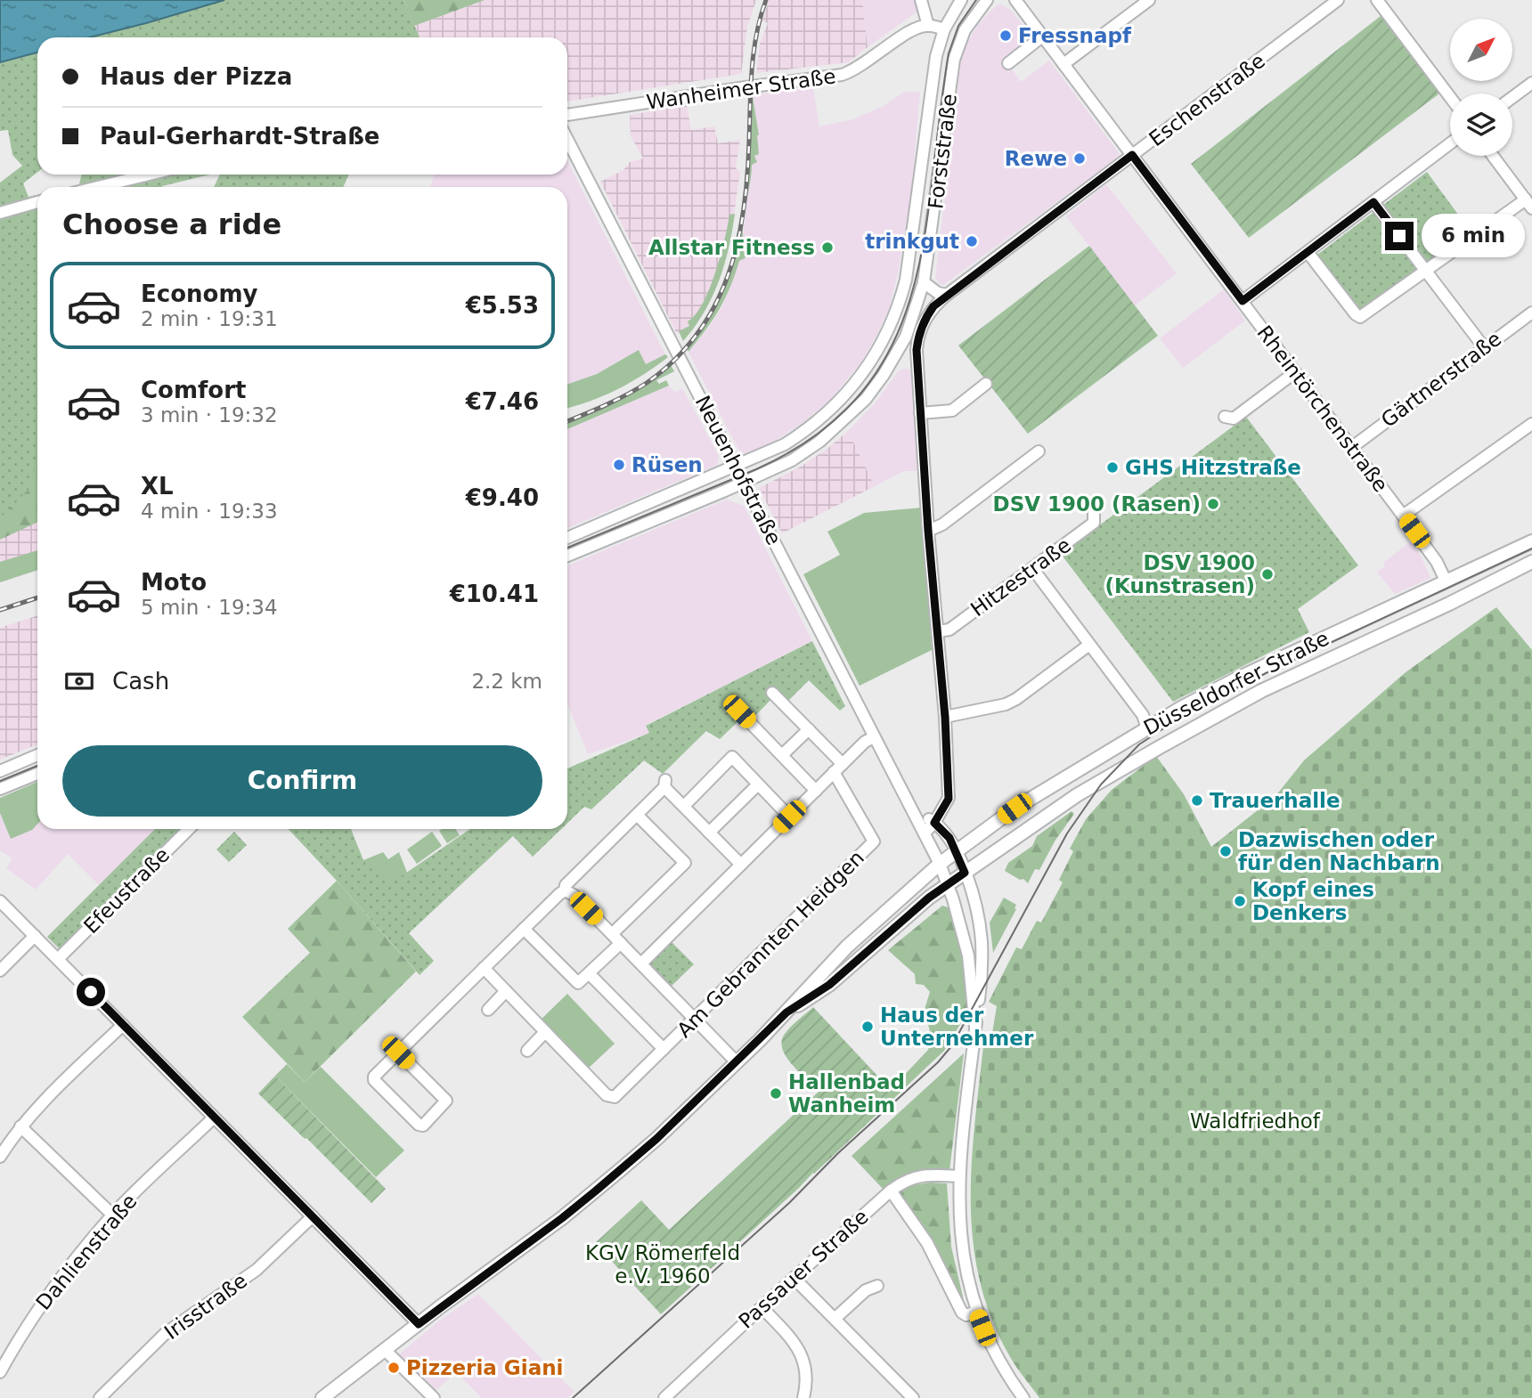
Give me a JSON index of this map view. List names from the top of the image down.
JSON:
{
  "streets": {
    "main road": ["Düsseldorfer Straße"],
    "street": [
      "Wanheimer Straße",
      "Eschenstraße",
      "Forststraße",
      "Gärtnerstraße",
      "Rheintörchenstraße",
      "Neuenhofstraße",
      "Hitzestraße",
      "Efeustraße",
      "Am Gebrannten Heidgen",
      "Dahlienstraße",
      "Passauer Straße",
      "Irisstraße"
    ]
  },
  "crossings": [
    ["Eschenstraße", "Rheintörchenstraße"],
    ["Forststraße", "Neuenhofstraße"],
    ["Gärtnerstraße", "Rheintörchenstraße"],
    ["Rheintörchenstraße", "Düsseldorfer Straße"],
    ["Neuenhofstraße", "Düsseldorfer Straße"]
  ],
  "parks": ["Waldfriedhof", "KGV Römerfeld e.V. 1960"],
  "places": [
    "Fressnapf",
    "Rewe",
    "trinkgut",
    "Allstar Fitness",
    "Rüsen",
    "GHS Hitzstraße",
    "DSV 1900 (Rasen)",
    "DSV 1900 (Kunstrasen)",
    "Trauerhalle",
    "Dazwischen oder für den Nachbarn",
    "Kopf eines Denkers",
    "Haus der Unternehmer",
    "Hallenbad Wanheim",
    "Pizzeria Giani"
  ],
  "north": "top right",
  "page": {
    "banner": ["Haus der Pizza", "Paul-Gerhardt-Straße"],
    "heading": "Choose a ride",
    "bubble": "6 min",
    "list": [
      {
        "name": "Economy",
        "note": "2 min · 19:31",
        "value": "€5.53"
      },
      {
        "name": "Comfort",
        "note": "3 min · 19:32",
        "value": "€7.46"
      },
      {
        "name": "XL",
        "note": "4 min · 19:33",
        "value": "€9.40"
      },
      {
        "name": "Moto",
        "note": "5 min · 19:34",
        "value": "€10.41"
      }
    ],
    "pay": ["Cash", "2.2 km"],
    "buttons": "Confirm"
  }
}
